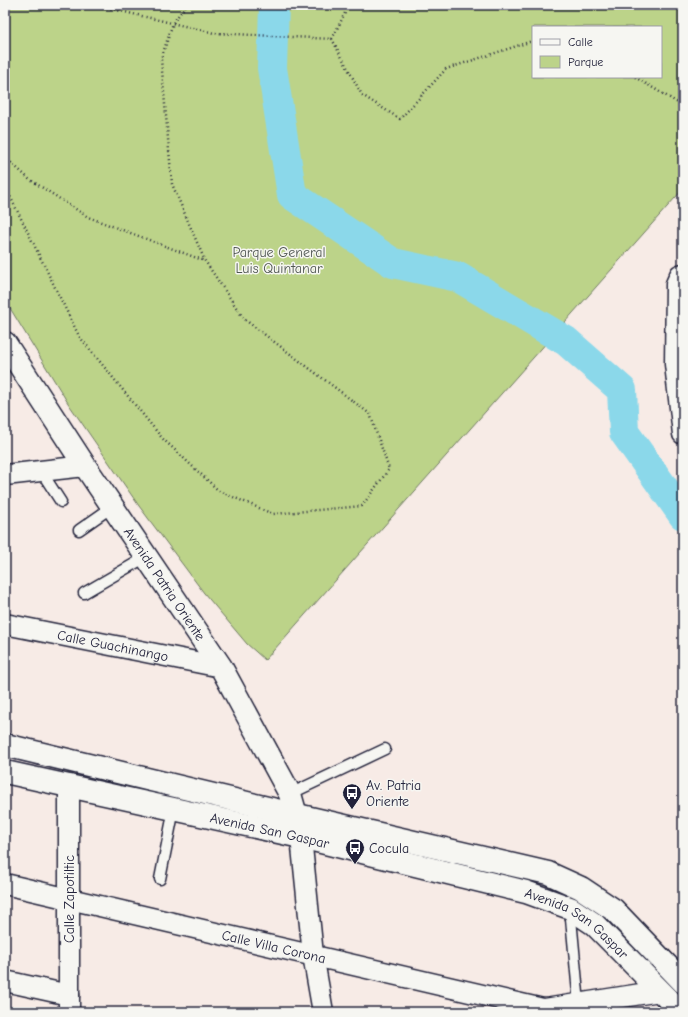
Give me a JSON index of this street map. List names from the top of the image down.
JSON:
{
  "streets": {
    "street": [
      "Avenida Patria Oriente",
      "Calle Guachinango",
      "Avenida San Gaspar",
      "Calle Zapotiltic",
      "Calle Villa Corona"
    ]
  },
  "crossings": [
    ["Avenida Patria Oriente", "Calle Guachinango"],
    ["Avenida Patria Oriente", "Avenida San Gaspar"],
    ["Avenida San Gaspar", "Calle Zapotiltic"],
    ["Calle Zapotiltic", "Calle Villa Corona"]
  ],
  "parks": ["Parque General Luis Quintanar"],
  "places": {
    "bus stop": ["Av. Patria Oriente", "Cocula"]
  },
  "legend": ["Calle", "Parque"]
}
